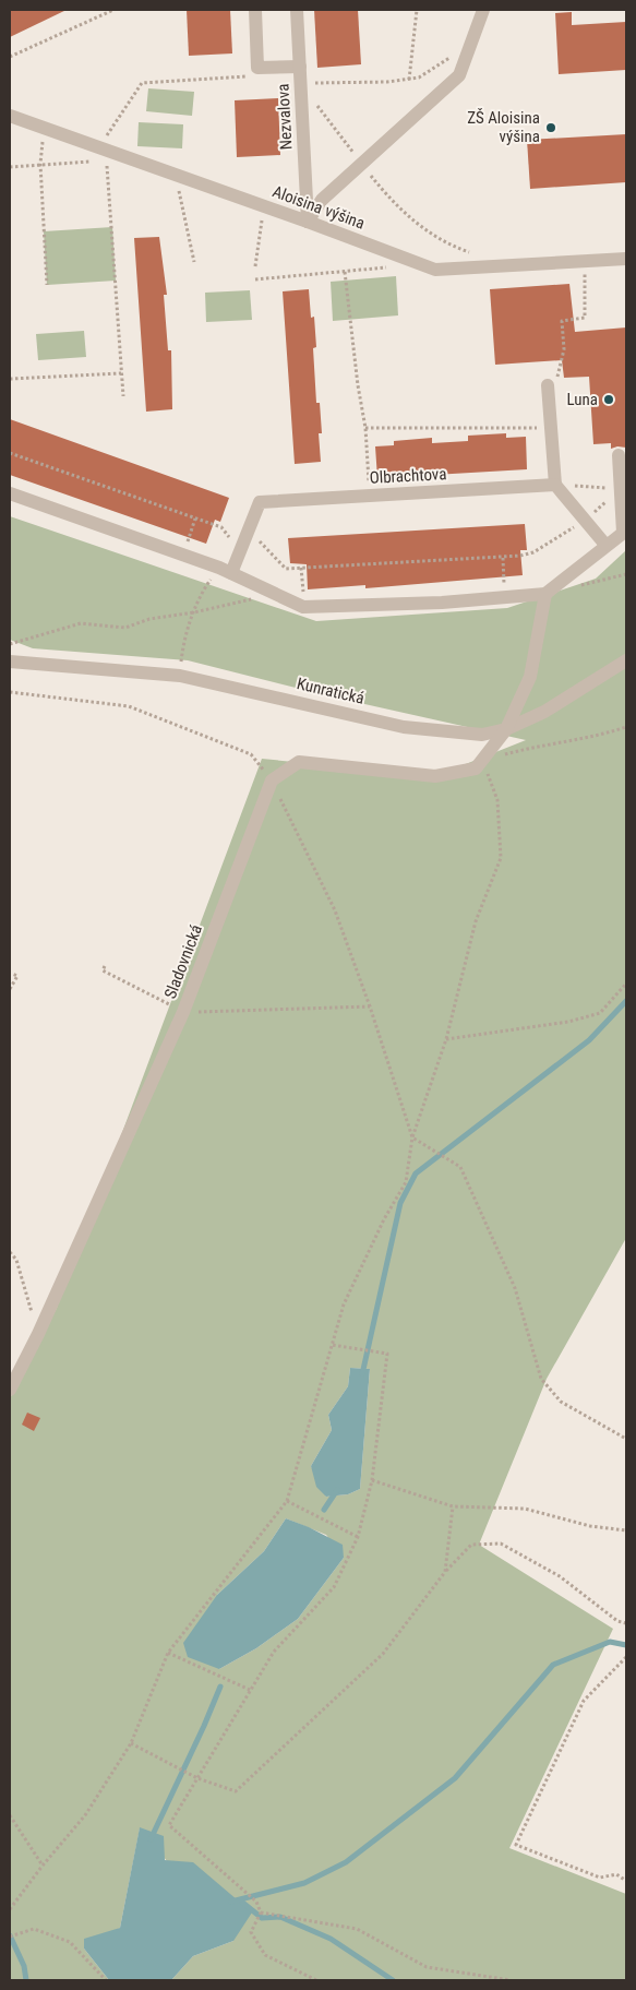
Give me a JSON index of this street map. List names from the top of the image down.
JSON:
{
  "streets": {
    "street": [
      "Nezvalova",
      "Aloisina výšina",
      "Olbrachtova",
      "Kunratická",
      "Sladovnická"
    ]
  },
  "crossings": [
    ["Nezvalova", "Aloisina výšina"]
  ],
  "places": ["ZŠ Aloisina výšina", "Luna"]
}
